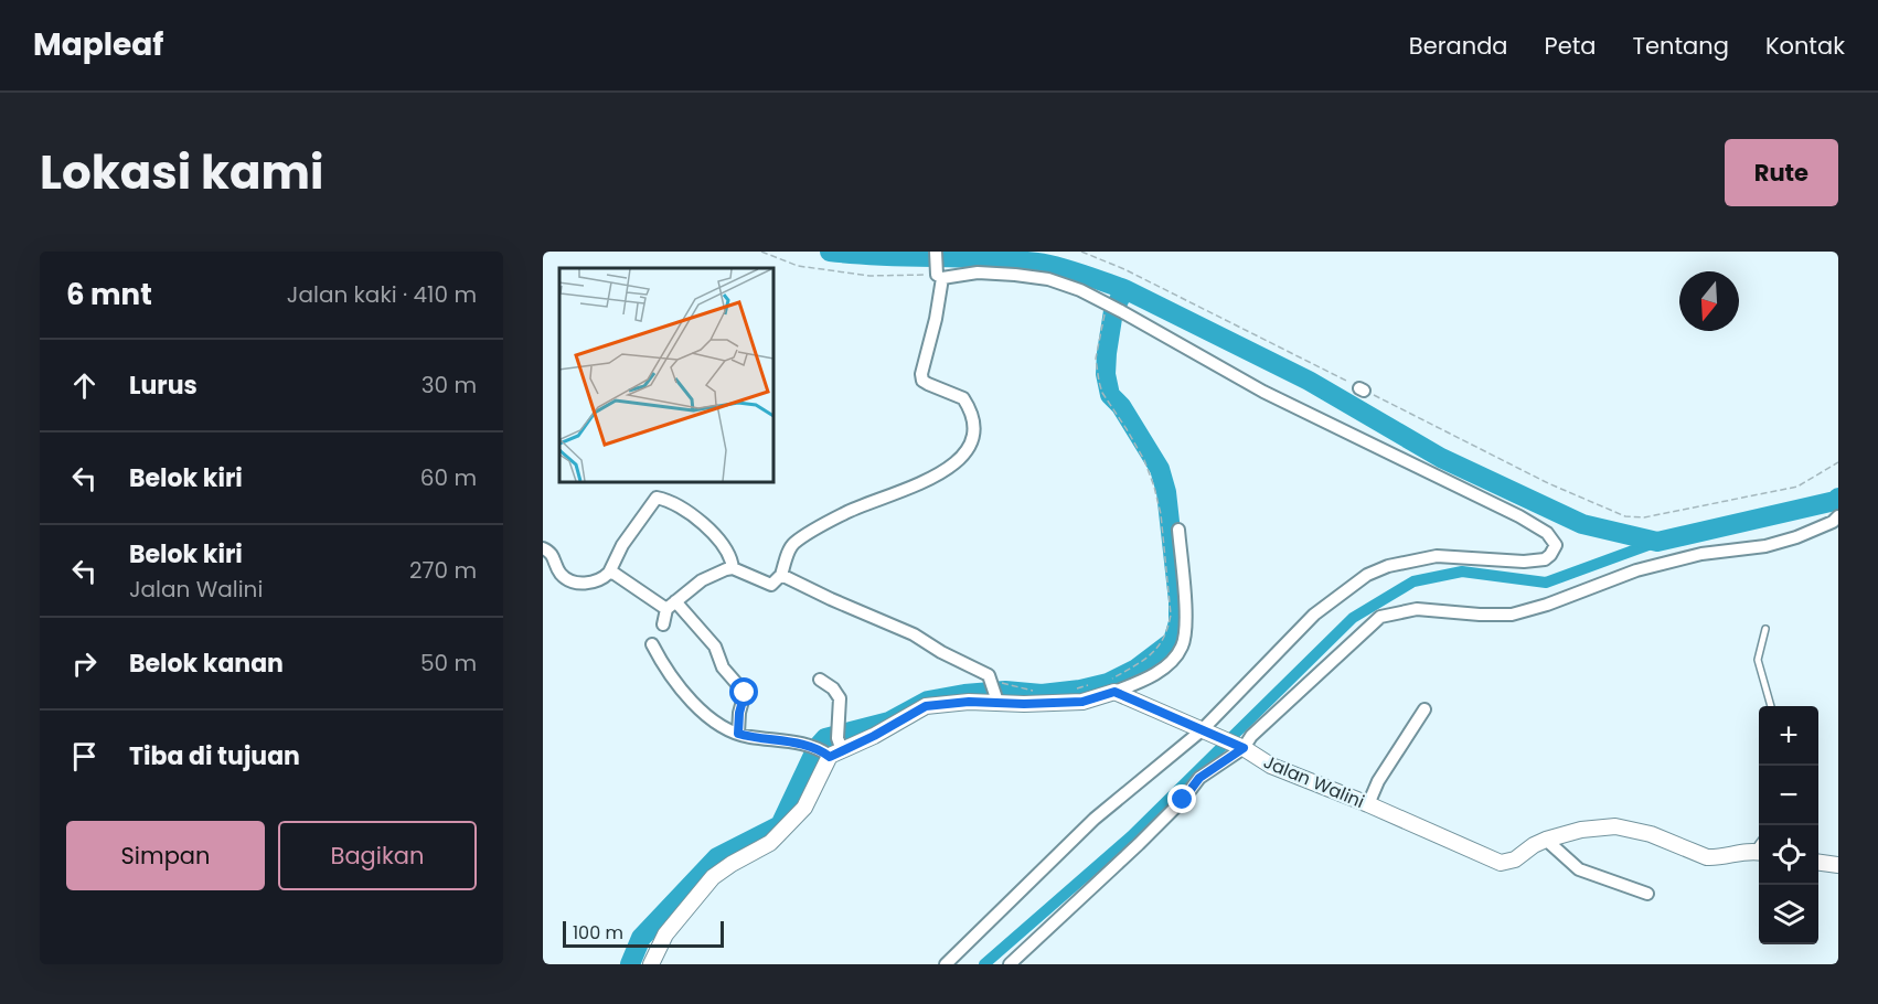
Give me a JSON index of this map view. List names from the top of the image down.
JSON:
{
  "streets": {
    "street": ["Jalan Walini"]
  },
  "scale_bar": "100 m",
  "north": "bottom",
  "page": {
    "header": "Mapleaf",
    "nav": [
      "Beranda",
      "Peta",
      "Tentang",
      "Kontak"
    ],
    "title": "Lokasi kami",
    "buttons": [
      "Rute",
      ["Simpan", "Bagikan"]
    ],
    "heading": ["6 mnt", "Jalan kaki · 410 m"],
    "list": [
      ["Lurus", "30 m"],
      ["Belok kiri", "60 m"],
      ["Belok kiri", "Jalan Walini", "270 m"],
      ["Belok kanan", "50 m"],
      "Tiba di tujuan"
    ],
    "map_buttons": ["+", "−"],
    "scale": "100 m"
  }
}
